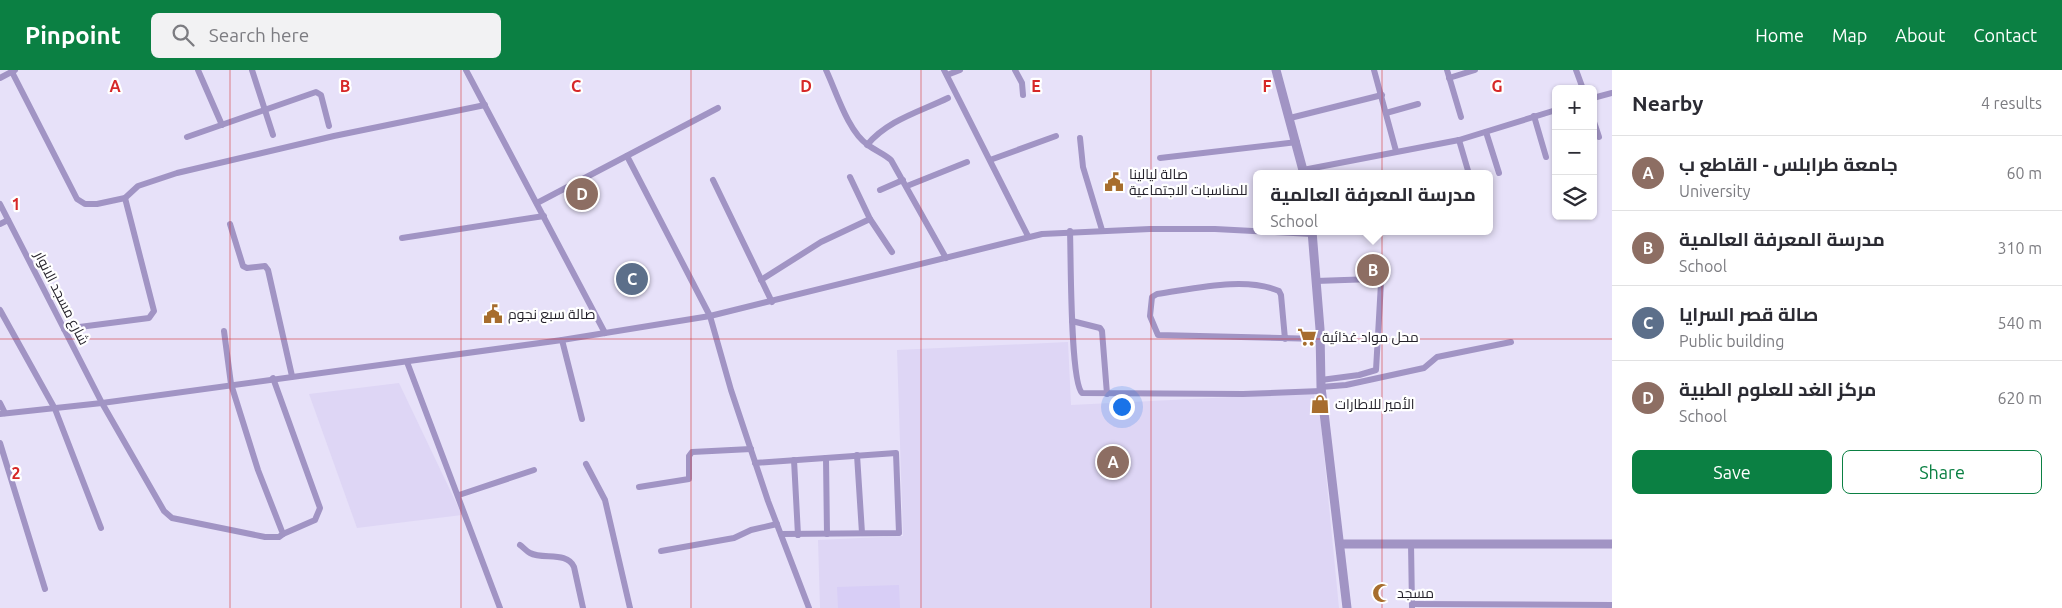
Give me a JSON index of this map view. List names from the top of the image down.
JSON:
{
  "streets": {
    "street": ["شارع مسجد الانوار"]
  },
  "places": {
    "public building": ["صالة ليالينا للمناسبات الاجتماعية", "صالة سبع نجوم"],
    "supermarket": ["محل مواد غذائية"],
    "shop": ["الأمير للاطارات"],
    "mosque": ["مسجد"]
  },
  "page": {
    "header": "Pinpoint",
    "search": "Search here",
    "nav": [
      "Home",
      "Map",
      "About",
      "Contact"
    ],
    "heading": ["Nearby", "4 results"],
    "map_buttons": ["+", "−"],
    "list": [
      {
        "mark": "A",
        "name": "جامعة طرابلس - القاطع ب",
        "note": "University",
        "value": "60 m"
      },
      {
        "mark": "B",
        "name": "مدرسة المعرفة العالمية",
        "note": "School",
        "value": "310 m"
      },
      {
        "mark": "C",
        "name": "صالة قصر السرايا",
        "note": "Public building",
        "value": "540 m"
      },
      {
        "mark": "D",
        "name": "مركز الغد للعلوم الطبية",
        "note": "School",
        "value": "620 m"
      }
    ],
    "popup": ["مدرسة المعرفة العالمية", "School"],
    "pins": [
      "D",
      "B",
      "C",
      "A"
    ],
    "buttons": ["Save", "Share"]
  },
  "grid": {
    "columns": [
      "A",
      "B",
      "C",
      "D",
      "E",
      "F",
      "G"
    ],
    "rows": ["1", "2"]
  }
}
